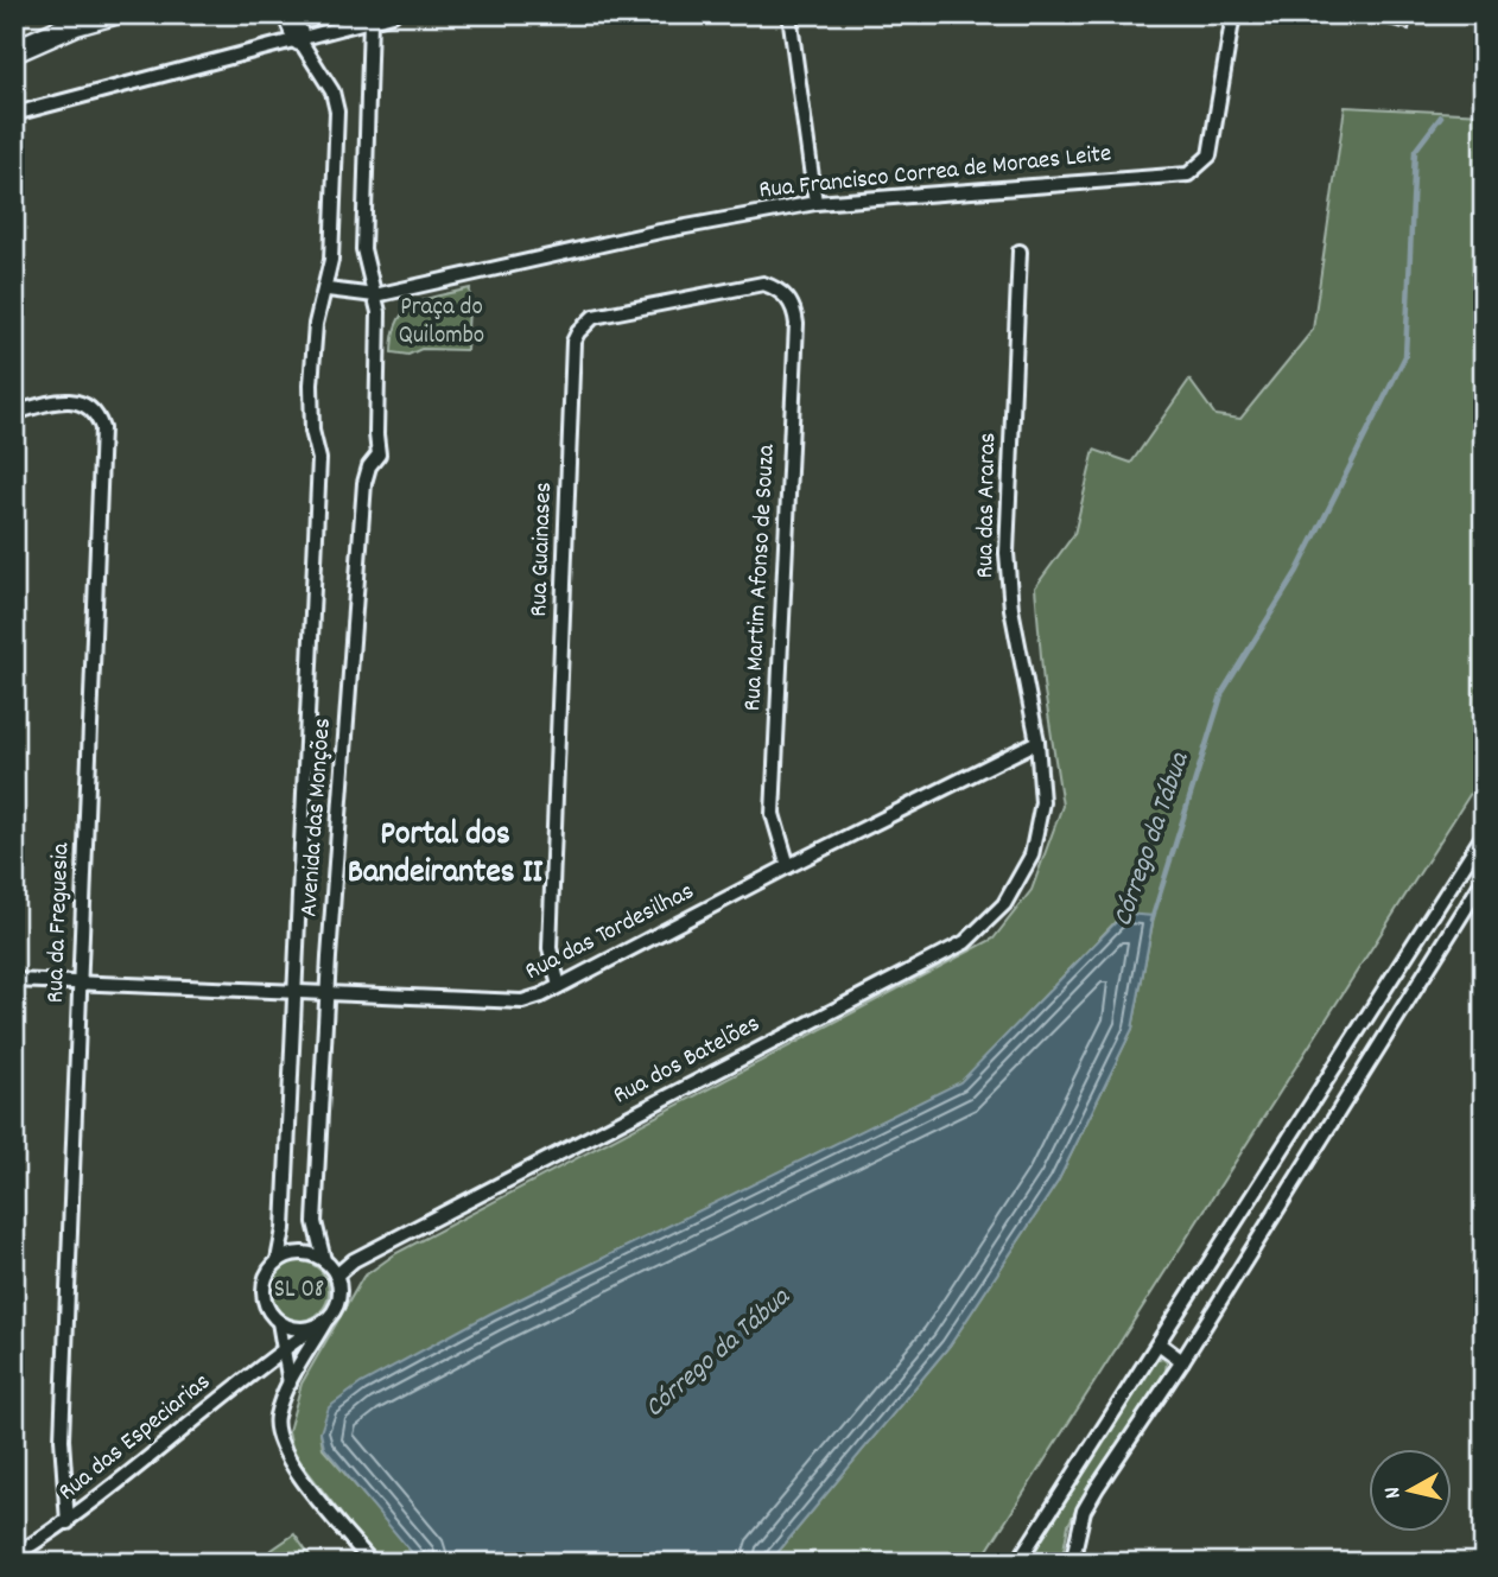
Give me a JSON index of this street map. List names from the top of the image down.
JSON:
{
  "streets": {
    "street": [
      "Rua Francisco Correa de Moraes Leite",
      "Rua das Araras",
      "Rua Guainases",
      "Rua Martim Afonso de Souza",
      "Avenida das Monções",
      "Rua da Freguesia",
      "Rua das Tordesilhas",
      "Rua dos Batelões",
      "Rua das Especiarias"
    ]
  },
  "crossings": [
    ["Rua Francisco Correa de Moraes Leite", "Avenida das Monções"],
    ["Rua das Araras", "Rua das Tordesilhas"],
    ["Rua das Araras", "Rua dos Batelões"],
    ["Rua Guainases", "Rua Martim Afonso de Souza"],
    ["Rua Guainases", "Rua das Tordesilhas"],
    ["Rua Martim Afonso de Souza", "Rua das Tordesilhas"],
    ["Avenida das Monções", "Rua das Tordesilhas"],
    ["Avenida das Monções", "Rua dos Batelões"],
    ["Avenida das Monções", "Rua das Especiarias"],
    ["Rua da Freguesia", "Rua das Tordesilhas"],
    ["Rua da Freguesia", "Rua das Especiarias"],
    ["Rua dos Batelões", "Rua das Especiarias"]
  ],
  "districts": ["Portal dos Bandeirantes II"],
  "water": ["Córrego da Tábua"],
  "parks": ["Praça do Quilombo", "SL 08"],
  "north": "left"
}
